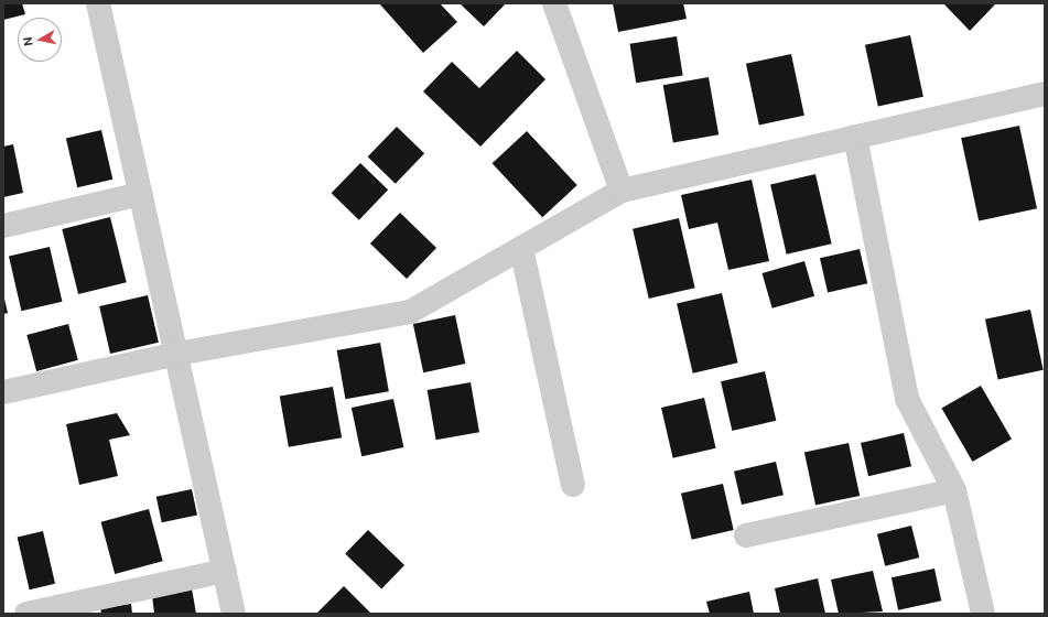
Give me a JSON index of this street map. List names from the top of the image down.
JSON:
{
  "north": "left"
}
